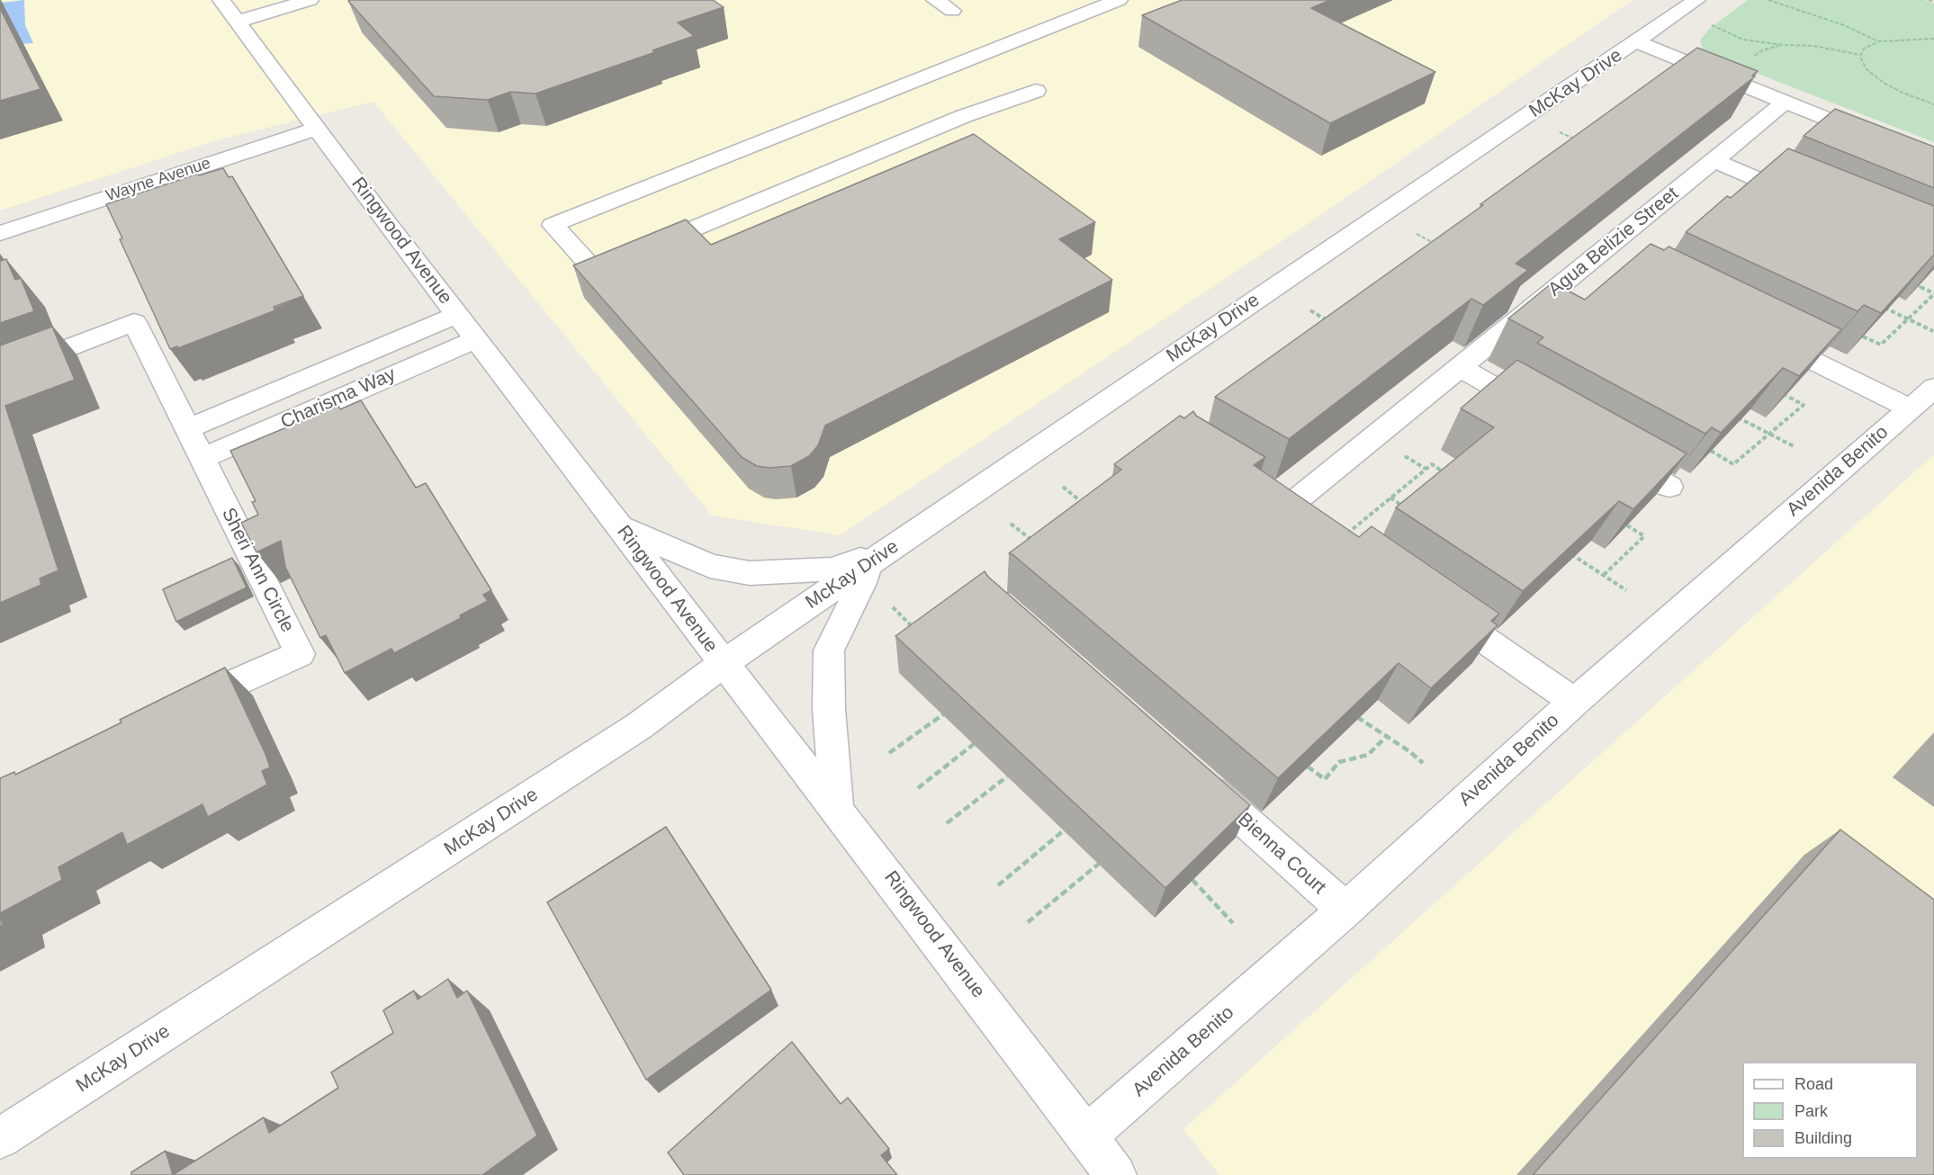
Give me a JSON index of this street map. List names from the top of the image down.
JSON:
{
  "streets": {
    "street": [
      "McKay Drive",
      "Wayne Avenue",
      "Ringwood Avenue",
      "Agua Belizie Street",
      "Charisma Way",
      "Avenida Benito",
      "Sheri Ann Circle",
      "Bienna Court"
    ]
  },
  "crossings": [
    ["McKay Drive", "Ringwood Avenue"],
    ["Wayne Avenue", "Ringwood Avenue"],
    ["Ringwood Avenue", "Charisma Way"],
    ["Ringwood Avenue", "Avenida Benito"],
    ["Charisma Way", "Sheri Ann Circle"],
    ["Avenida Benito", "Bienna Court"]
  ],
  "legend": ["Road", "Park", "Building"]
}
